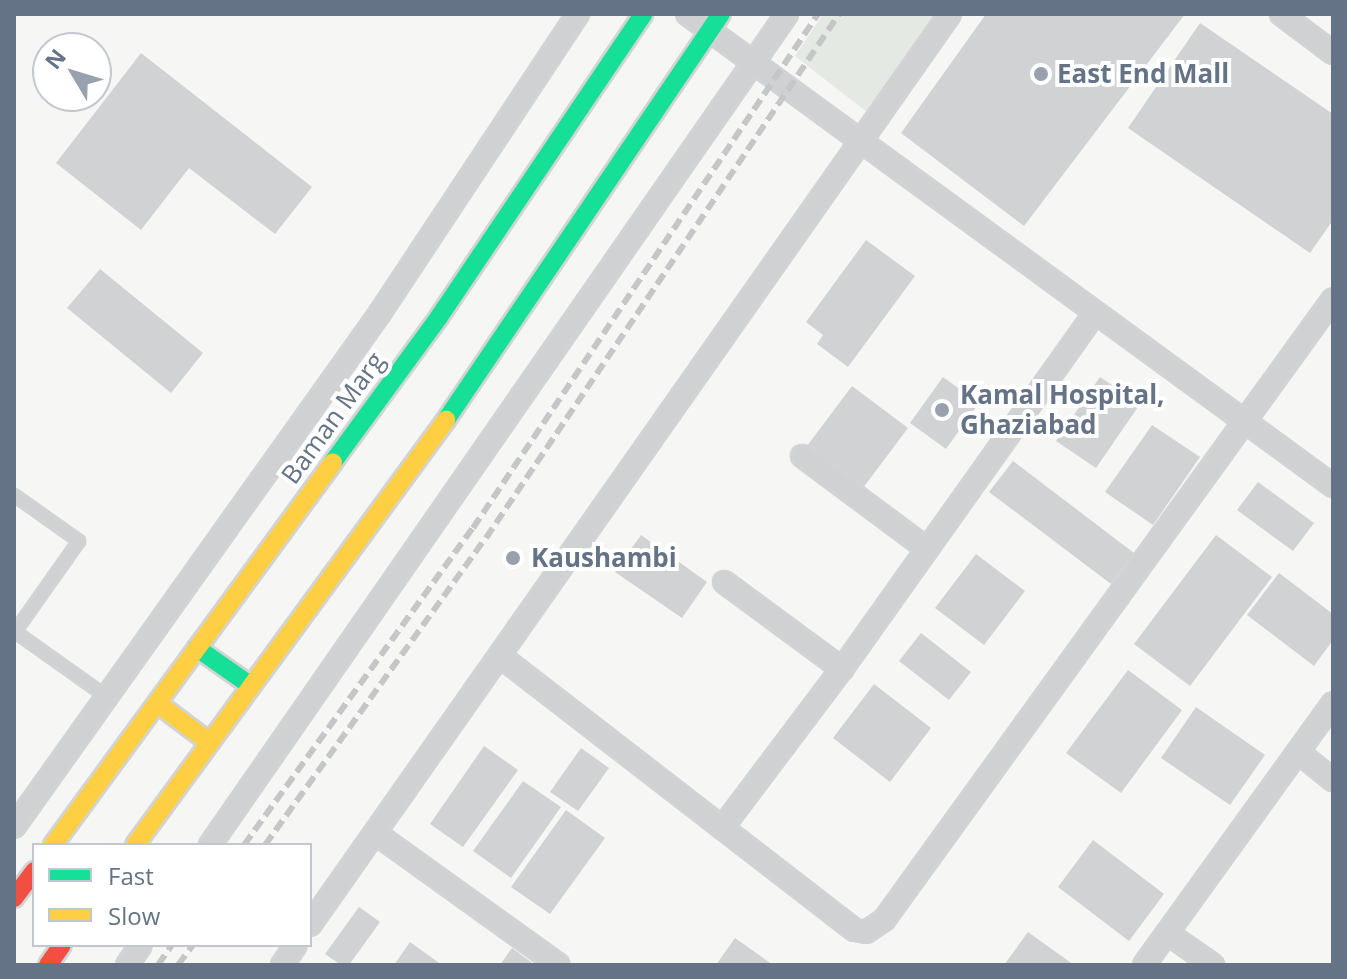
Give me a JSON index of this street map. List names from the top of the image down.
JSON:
{
  "streets": {
    "main road": ["Baman Marg"]
  },
  "places": ["East End Mall", "Kamal Hospital, Ghaziabad", "Kaushambi"],
  "legend": ["Fast", "Slow"],
  "north": "top left"
}
